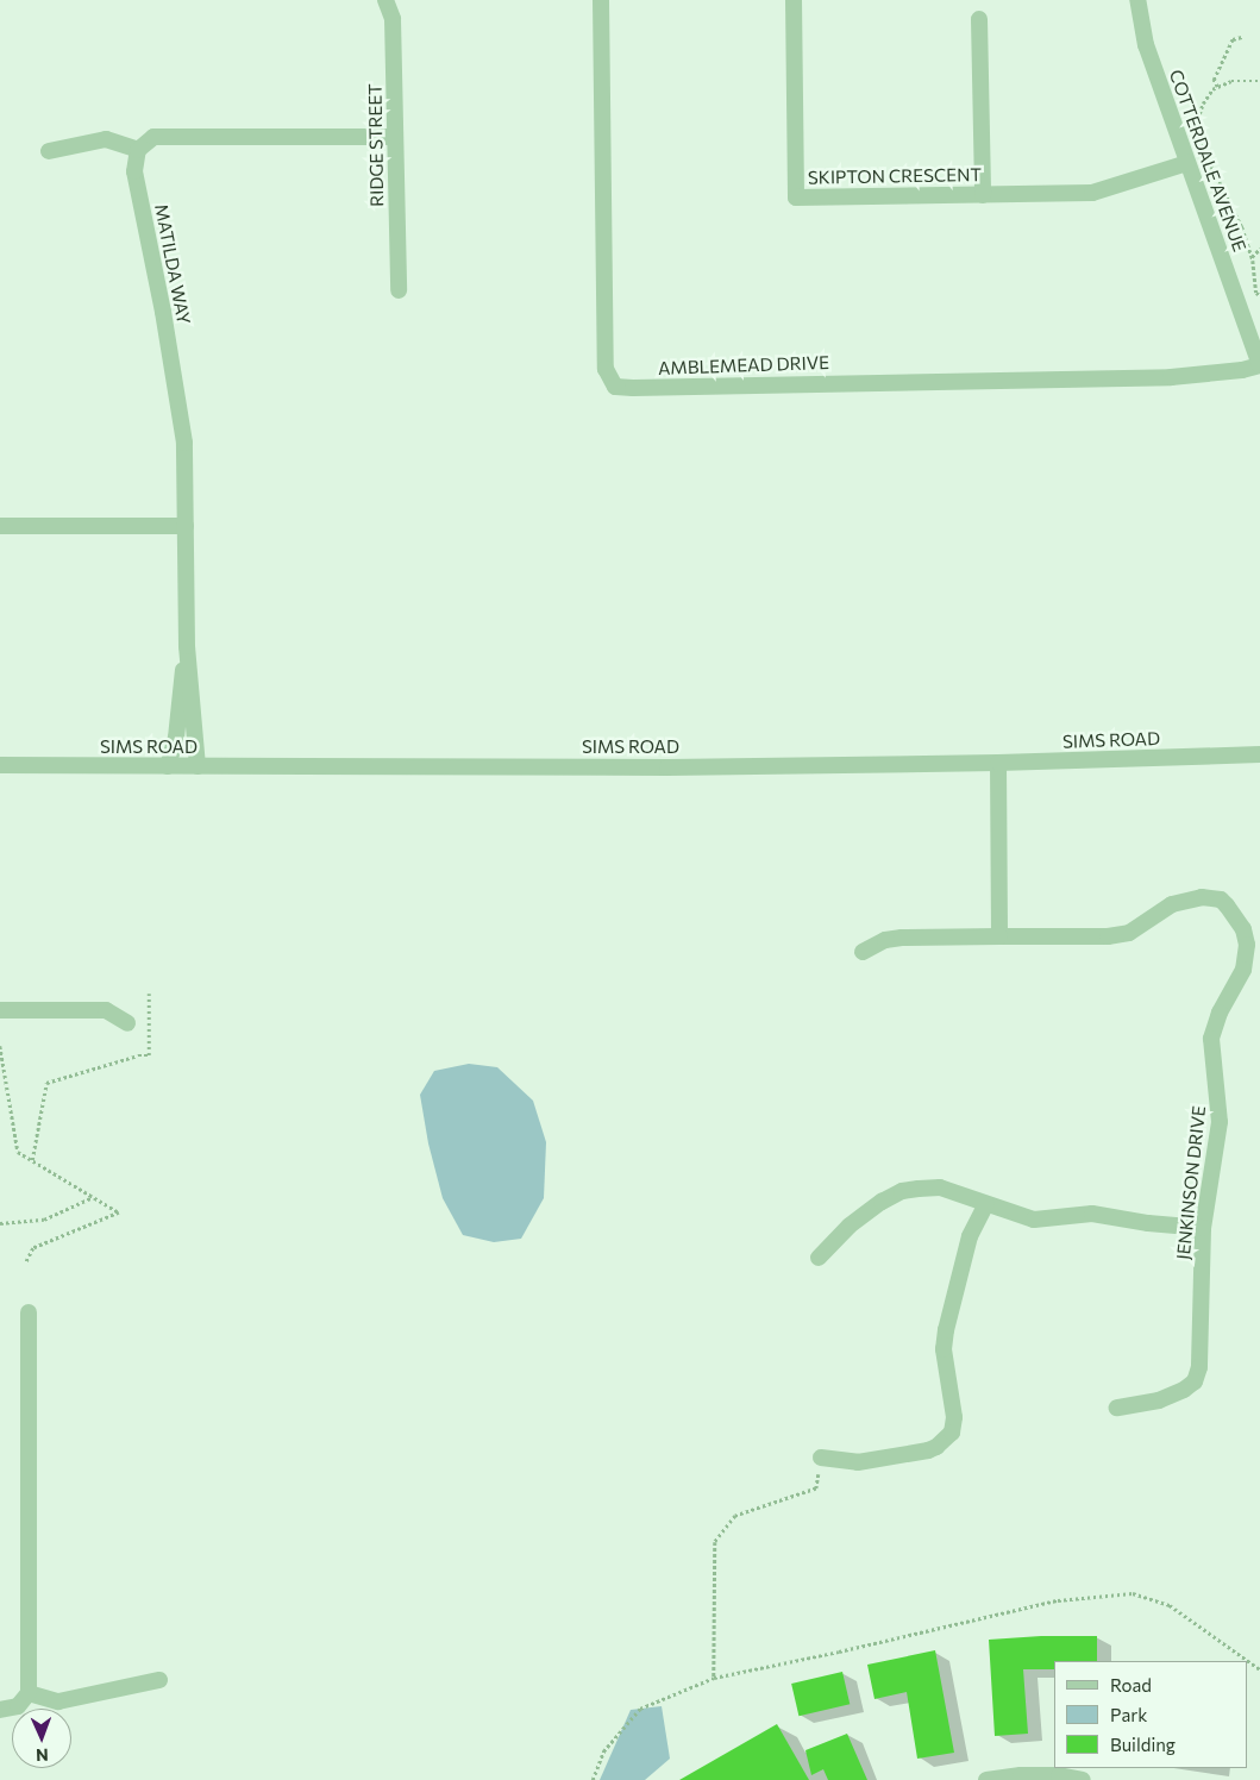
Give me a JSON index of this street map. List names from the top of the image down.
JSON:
{
  "streets": {
    "street": [
      "RIDGE STREET",
      "COTTERDALE AVENUE",
      "SKIPTON CRESCENT",
      "MATILDA WAY",
      "AMBLEMEAD DRIVE",
      "SIMS ROAD",
      "JENKINSON DRIVE"
    ]
  },
  "crossings": [
    ["COTTERDALE AVENUE", "SKIPTON CRESCENT"],
    ["COTTERDALE AVENUE", "AMBLEMEAD DRIVE"],
    ["MATILDA WAY", "SIMS ROAD"]
  ],
  "legend": ["Road", "Park", "Building"],
  "north": "bottom"
}
